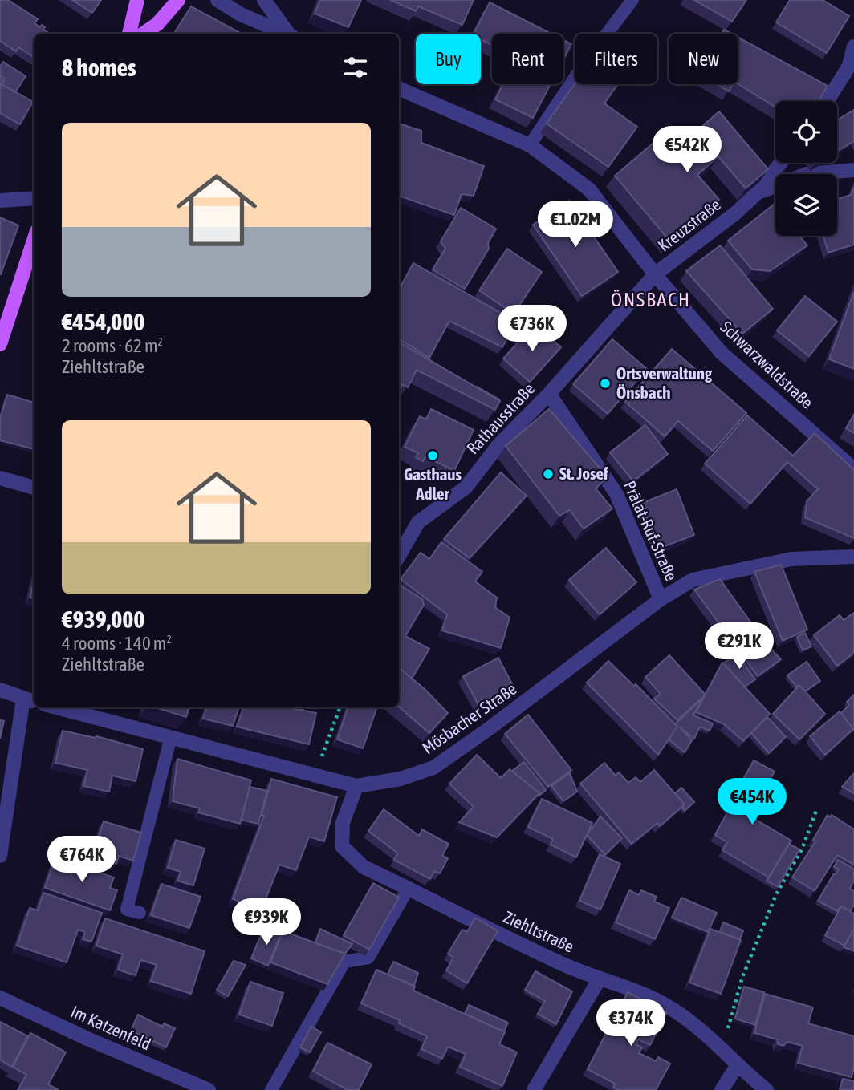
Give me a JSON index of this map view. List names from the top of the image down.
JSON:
{
  "streets": {
    "street": [
      "Kreuzstraße",
      "Schwarzwaldstraße",
      "Rathausstraße",
      "Prälat-Ruf-Straße",
      "Mösbacher Straße",
      "Ziehltstraße",
      "Im Katzenfeld"
    ]
  },
  "crossings": [
    ["Kreuzstraße", "Schwarzwaldstraße"],
    ["Kreuzstraße", "Rathausstraße"],
    ["Schwarzwaldstraße", "Rathausstraße"],
    ["Rathausstraße", "Prälat-Ruf-Straße"],
    ["Prälat-Ruf-Straße", "Mösbacher Straße"],
    ["Mösbacher Straße", "Ziehltstraße"]
  ],
  "districts": ["ÖNSBACH"],
  "places": ["Ortsverwaltung Önsbach", "Gasthaus Adler", "St. Josef"],
  "page": {
    "chip": [
      "Buy",
      "Rent",
      "Filters",
      "New"
    ],
    "heading": "8 homes",
    "list": [
      {
        "name": "€454,000",
        "note": "2 rooms · 62 m² · Ziehltstraße"
      },
      {
        "name": "€939,000",
        "note": "4 rooms · 140 m² · Ziehltstraße"
      }
    ],
    "price": [
      "€542K",
      "€1.02M",
      "€736K",
      "€291K",
      "€454K",
      "€764K",
      "€939K",
      "€374K"
    ]
  }
}
